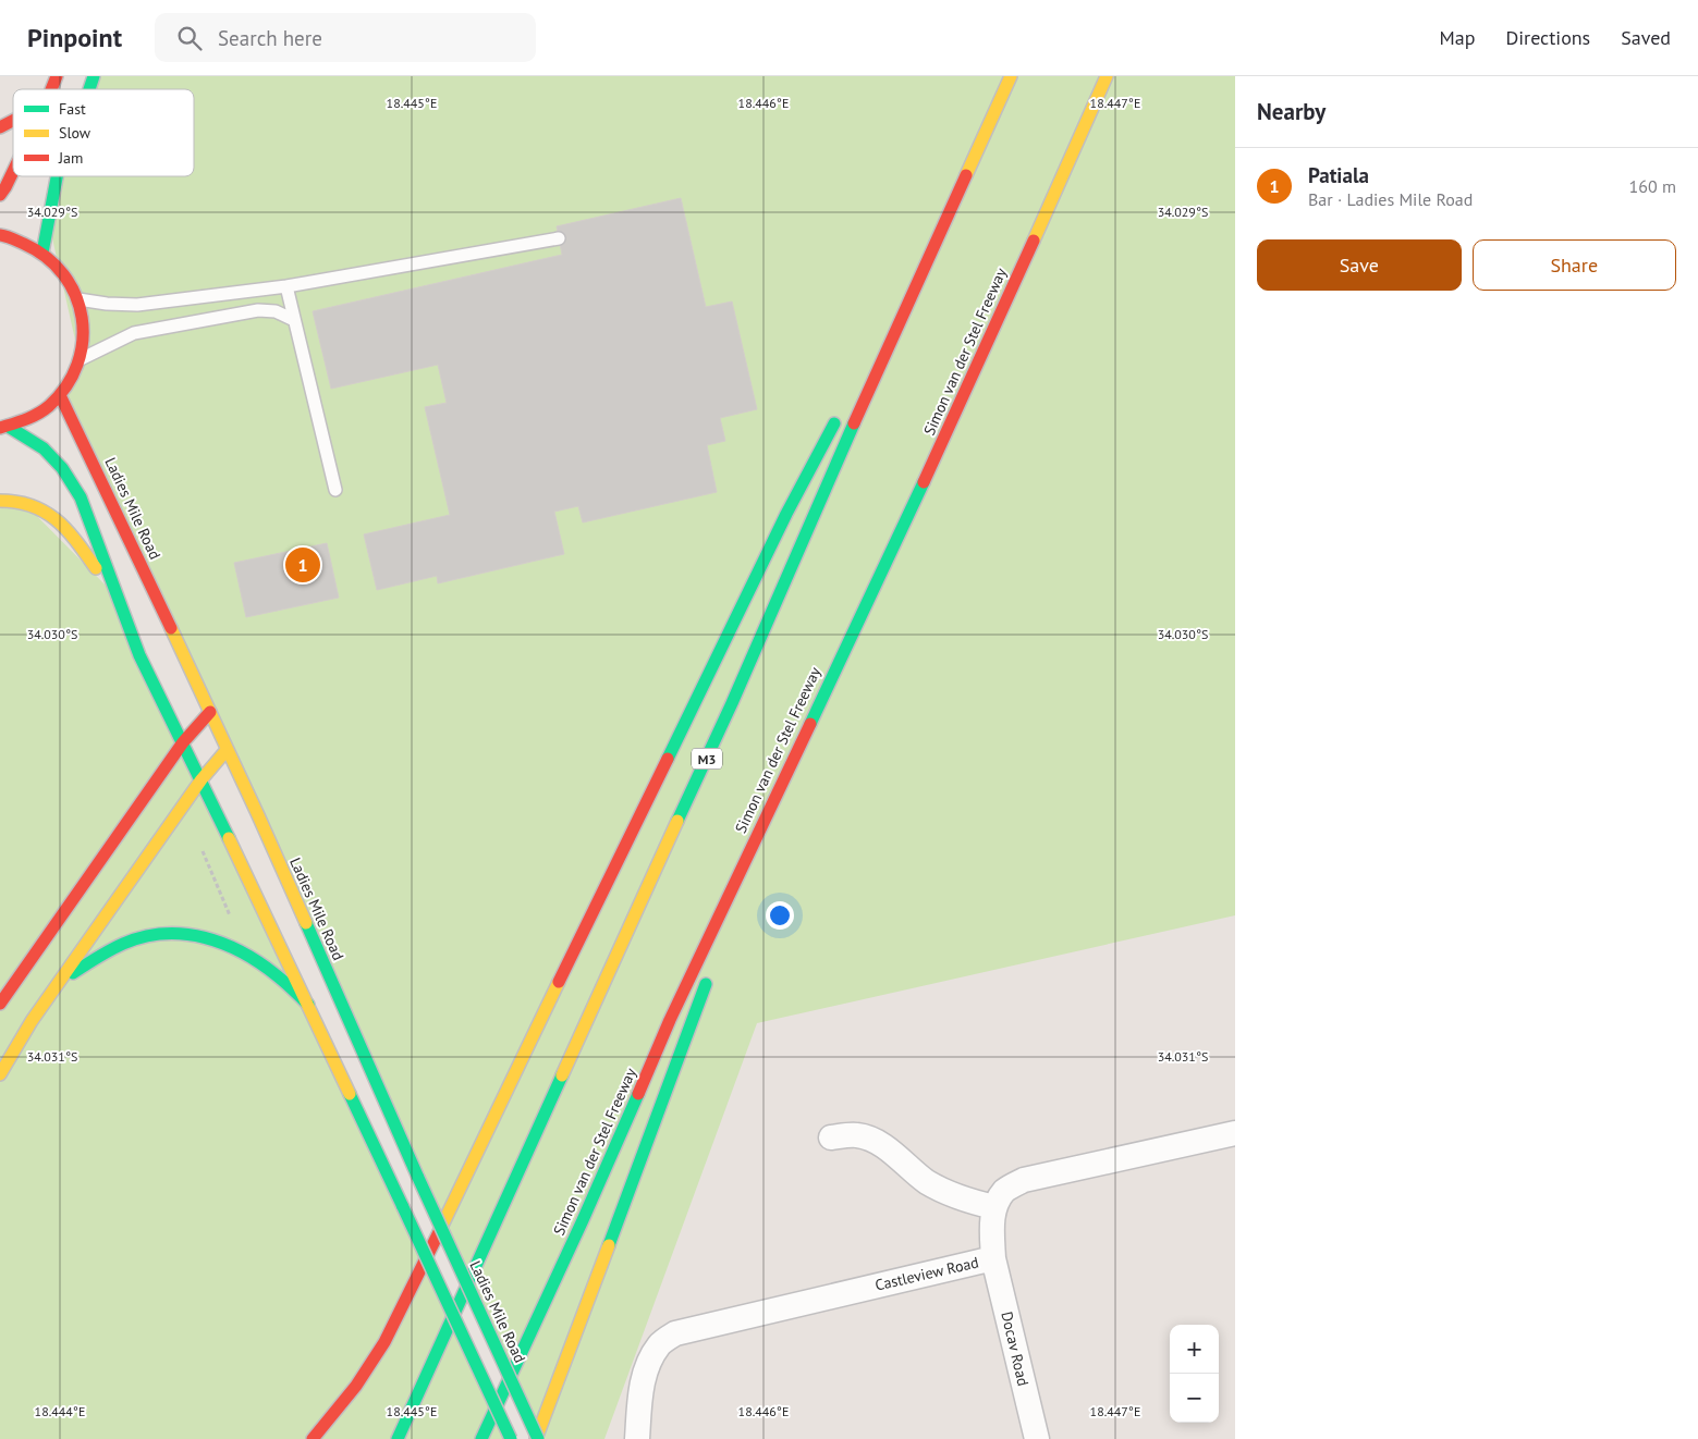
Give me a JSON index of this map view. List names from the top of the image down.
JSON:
{
  "streets": {
    "main road": ["Simon van der Stel Freeway", "Ladies Mile Road", "M3"],
    "street": ["Castleview Road", "Docav Road"]
  },
  "crossings": [
    ["Castleview Road", "Docav Road"]
  ],
  "legend": ["Fast", "Slow", "Jam"],
  "page": {
    "header": "Pinpoint",
    "search": "Search here",
    "nav": ["Map", "Directions", "Saved"],
    "heading": "Nearby",
    "list": [
      {
        "mark": "1",
        "name": "Patiala",
        "note": "Bar · Ladies Mile Road",
        "value": "160 m"
      }
    ],
    "buttons": ["Save", "Share"],
    "pins": "1",
    "map_buttons": ["+", "−"]
  },
  "coordinates": [
    "18.445°E",
    "18.446°E",
    "18.447°E",
    "34.029°S",
    "34.030°S",
    "34.031°S",
    "18.444°E"
  ]
}
